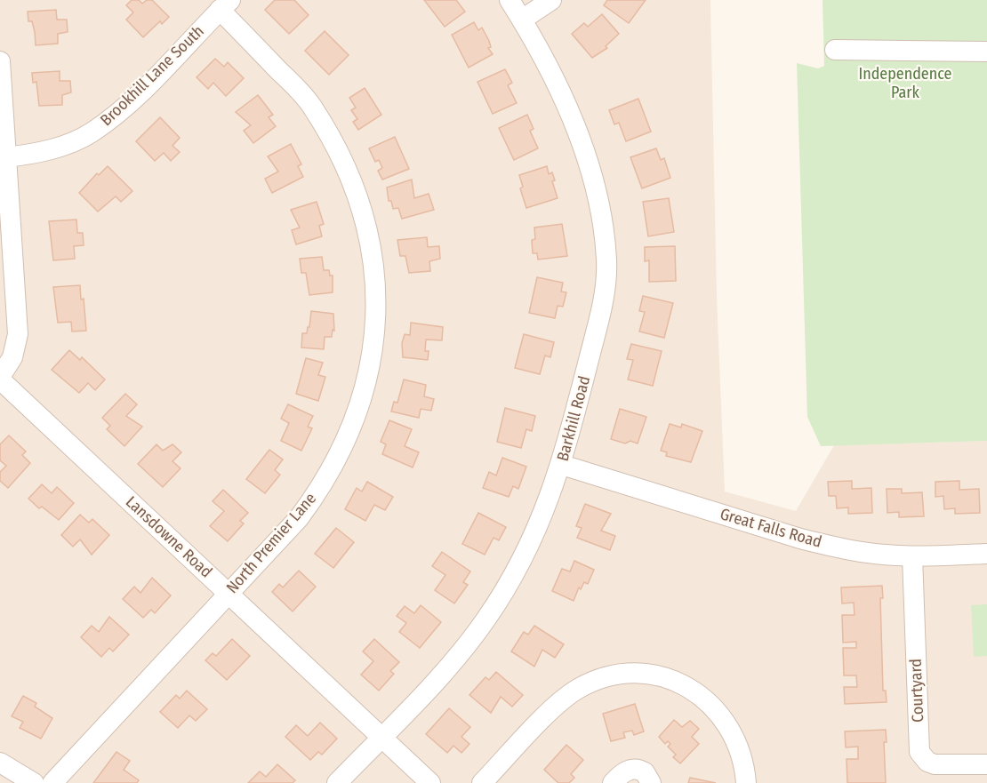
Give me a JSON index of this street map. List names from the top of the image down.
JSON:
{
  "streets": {
    "street": [
      "Brookhill Lane South",
      "Barkhill Road",
      "Great Falls Road",
      "Lansdowne Road",
      "North Premier Lane",
      "Courtyard"
    ]
  },
  "crossings": [
    ["Brookhill Lane South", "North Premier Lane"],
    ["Barkhill Road", "Great Falls Road"],
    ["Barkhill Road", "Lansdowne Road"],
    ["Great Falls Road", "Courtyard"],
    ["Lansdowne Road", "North Premier Lane"]
  ],
  "parks": ["Independence Park"]
}
